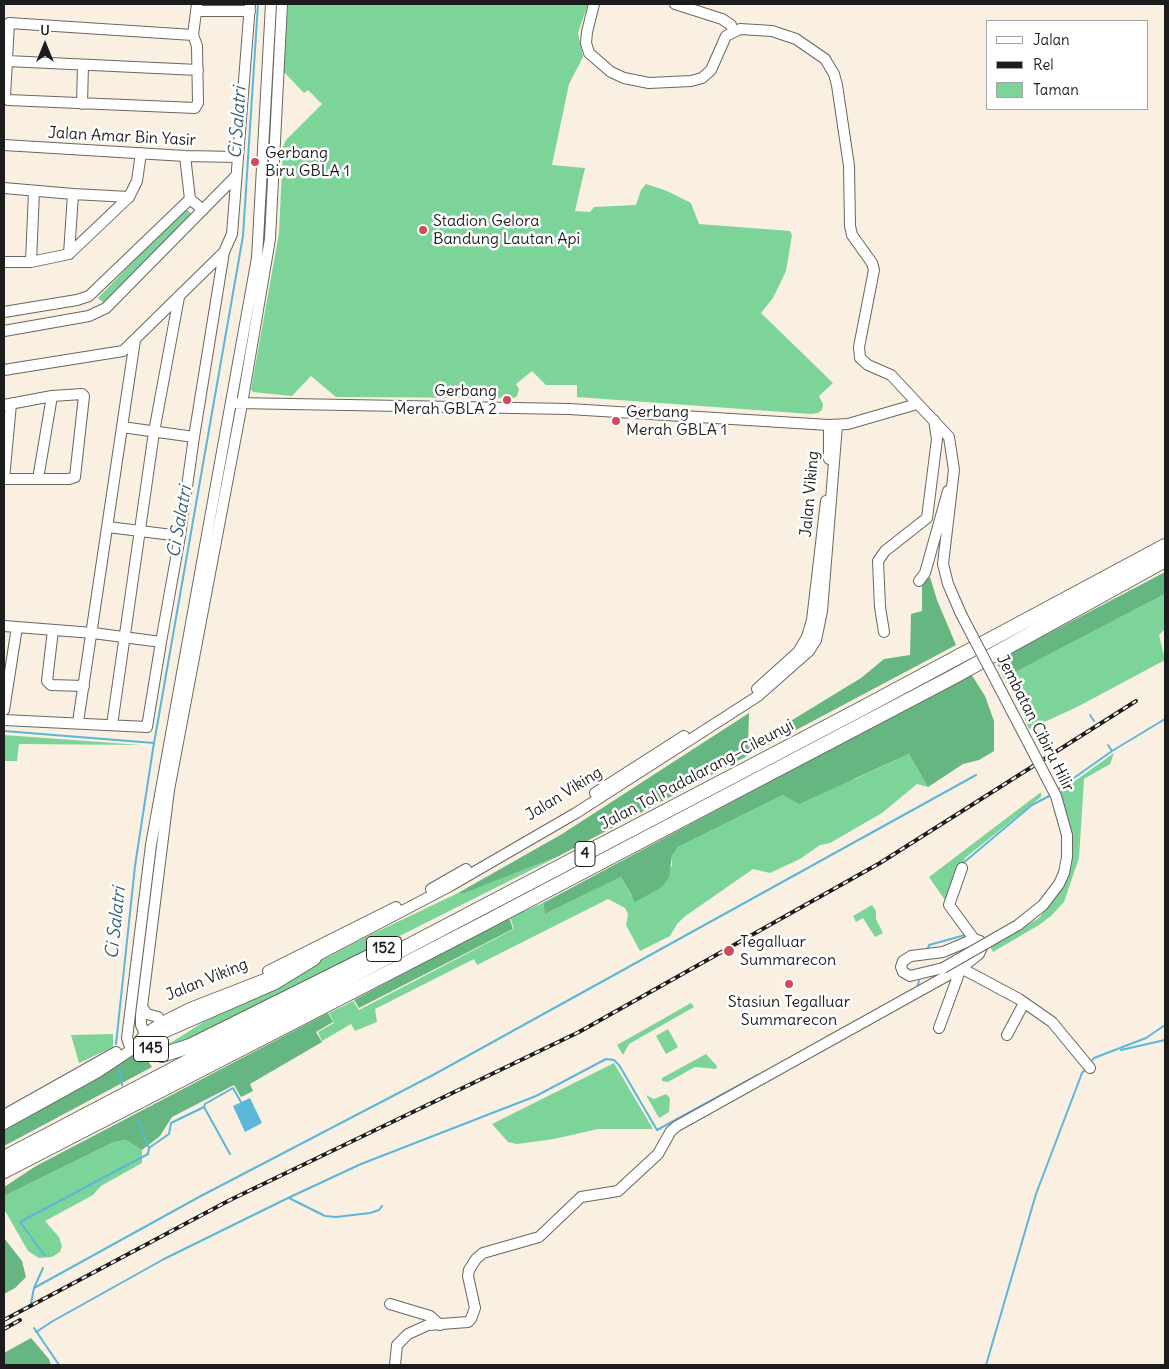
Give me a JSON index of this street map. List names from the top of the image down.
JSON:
{
  "streets": {
    "highway": [
      "Jalan Tol Padalarang–Cileunyi",
      "4",
      "152",
      "145"
    ],
    "street": ["Jalan Amar Bin Yasir", "Jalan Viking", "Jembatan Cibiru Hilir"]
  },
  "crossings": [
    ["Jalan Viking", "145"],
    ["Jalan Tol Padalarang–Cileunyi", "152"],
    ["152", "145"]
  ],
  "water": ["Ci Salatri"],
  "places": [
    "Gerbang Biru GBLA 1",
    "Stadion Gelora Bandung Lautan Api",
    "Gerbang Merah GBLA 2",
    "Gerbang Merah GBLA 1",
    "Tegalluar Summarecon",
    "Stasiun Tegalluar Summarecon"
  ],
  "legend": ["Jalan", "Rel", "Taman"],
  "north": "top"
}
